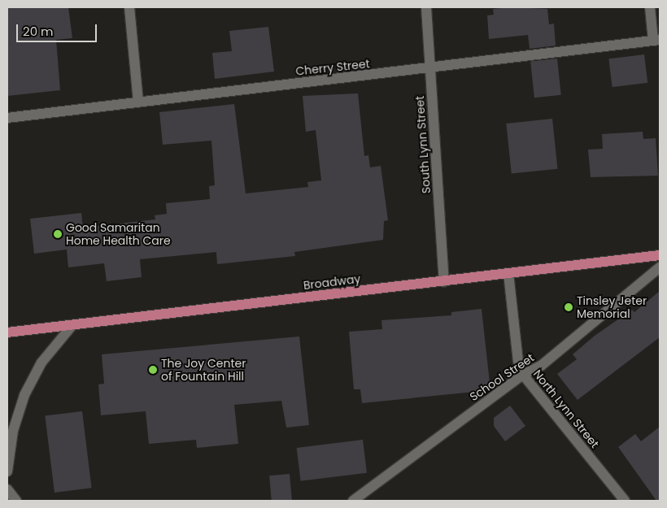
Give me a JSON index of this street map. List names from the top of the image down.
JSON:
{
  "streets": {
    "main road": ["Broadway"],
    "street": [
      "Cherry Street",
      "South Lynn Street",
      "School Street",
      "North Lynn Street"
    ]
  },
  "crossings": [
    ["Cherry Street", "South Lynn Street"],
    ["South Lynn Street", "Broadway"],
    ["Broadway", "North Lynn Street"],
    ["School Street", "North Lynn Street"]
  ],
  "places": ["Good Samaritan Home Health Care", "Tinsley Jeter Memorial", "The Joy Center of Fountain Hill"],
  "scale_bar": "20 m"
}
